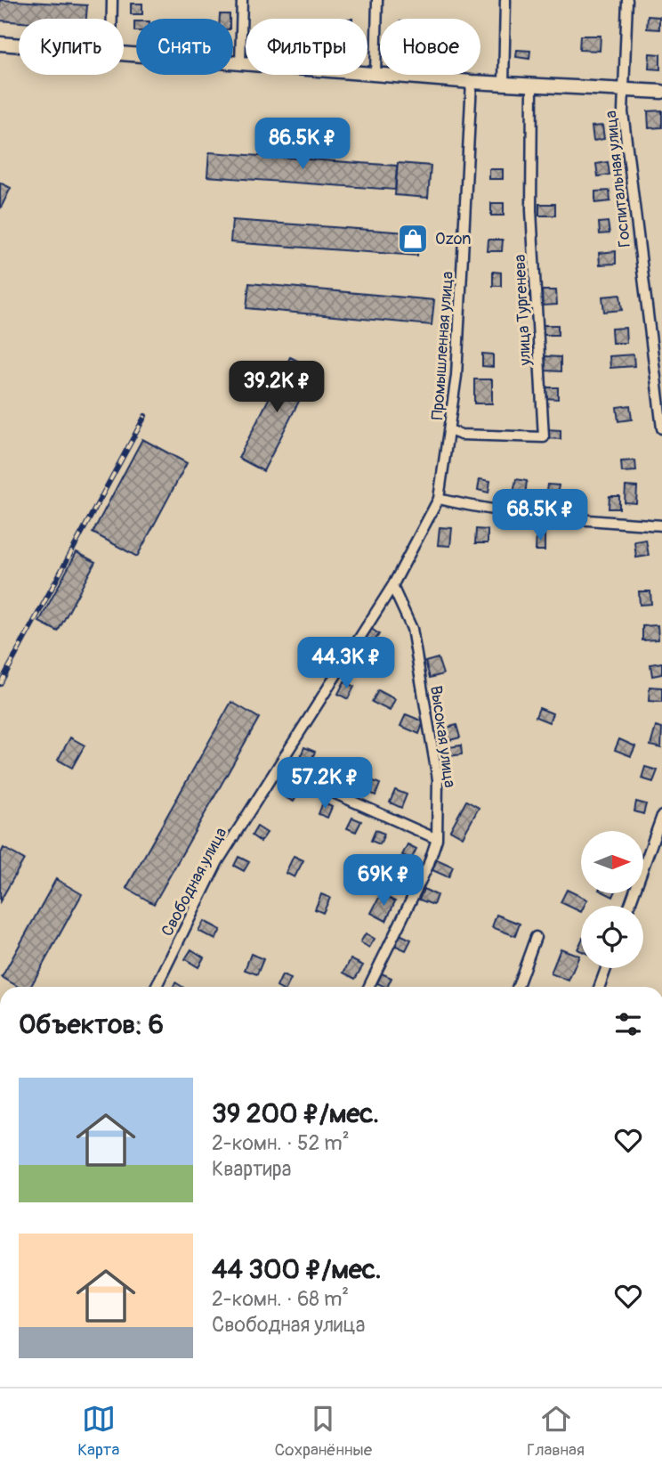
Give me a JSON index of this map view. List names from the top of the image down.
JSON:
{
  "streets": {
    "street": [
      "Госпитальная улица",
      "улица Тургенева",
      "Промышленная улица",
      "Высокая улица",
      "Свободная улица"
    ]
  },
  "crossings": [
    ["улица Тургенева", "Промышленная улица"],
    ["Промышленная улица", "Свободная улица"],
    ["Высокая улица", "Свободная улица"]
  ],
  "places": {
    "shop": ["Ozon"]
  },
  "north": "right",
  "page": {
    "chip": [
      "Купить",
      "Снять",
      "Фильтры",
      "Новое"
    ],
    "price": [
      "86.5K ₽",
      "39.2K ₽",
      "68.5K ₽",
      "44.3K ₽",
      "57.2K ₽",
      "69K ₽"
    ],
    "heading": "Объектов: 6",
    "list": [
      {
        "name": "39 200 ₽/мес.",
        "note": "2-комн. · 52 m² · Квартира"
      },
      {
        "name": "44 300 ₽/мес.",
        "note": "2-комн. · 68 m² · Свободная улица"
      }
    ],
    "tabs": ["Карта", "Сохранённые", "Главная"]
  }
}
